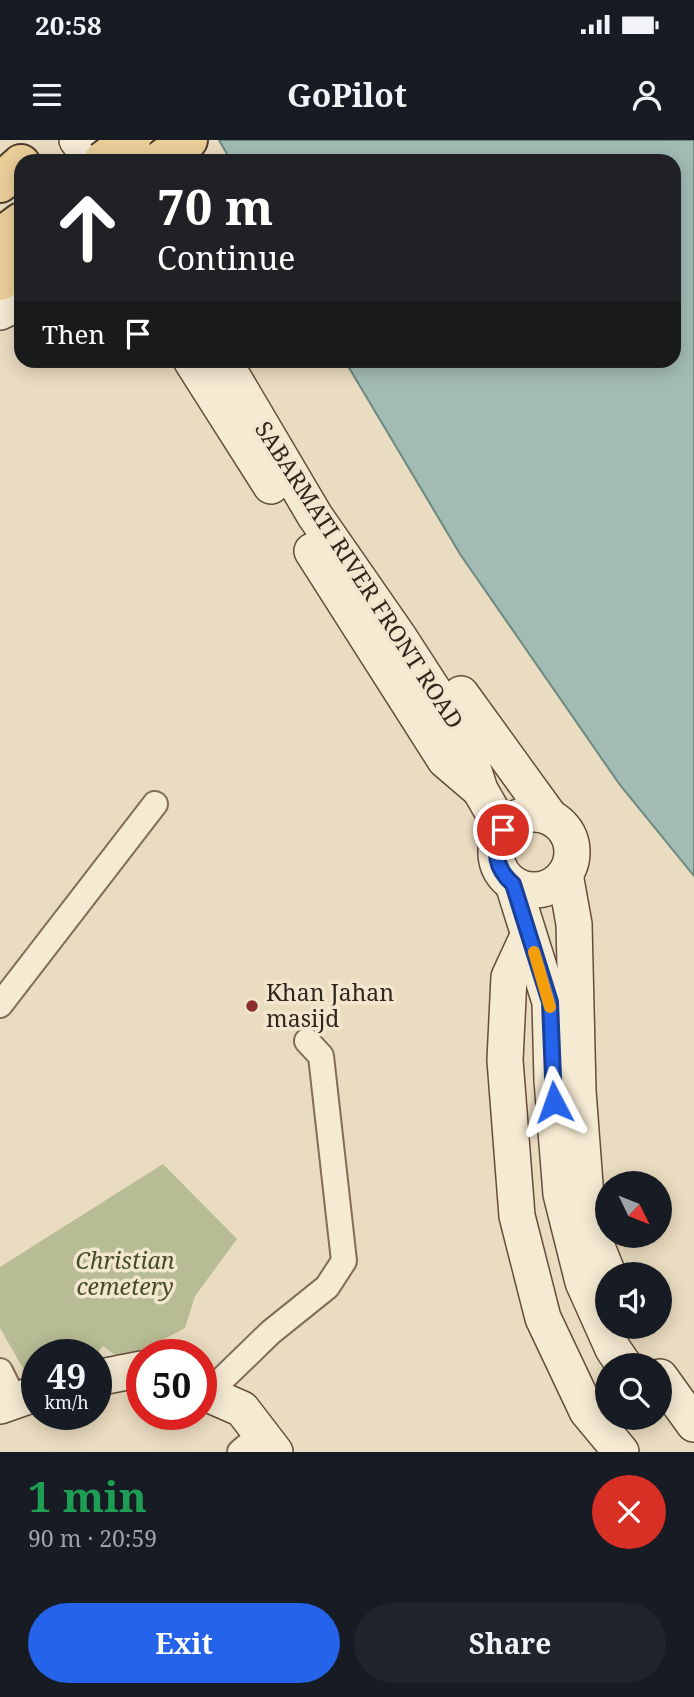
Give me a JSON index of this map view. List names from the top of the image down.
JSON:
{
  "streets": {
    "main road": ["SABARMATI RIVER FRONT ROAD"]
  },
  "parks": ["Christian cemetery"],
  "places": ["Khan Jahan masijd"],
  "north": "bottom right",
  "page": {
    "status": "20:58",
    "header": "GoPilot",
    "turn": ["70 m", "Continue"],
    "then": "Then",
    "speed": "49 km/h",
    "limit": "50",
    "heading": ["1 min", "90 m · 20:59"],
    "buttons": ["Exit", "Share"]
  }
}
